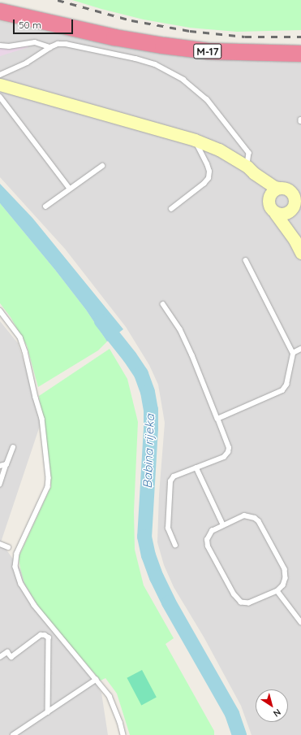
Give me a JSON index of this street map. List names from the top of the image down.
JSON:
{
  "streets": {
    "highway": ["M-17"]
  },
  "water": ["Babina rijeka"],
  "scale_bar": "50 m",
  "north": "bottom right"
}
